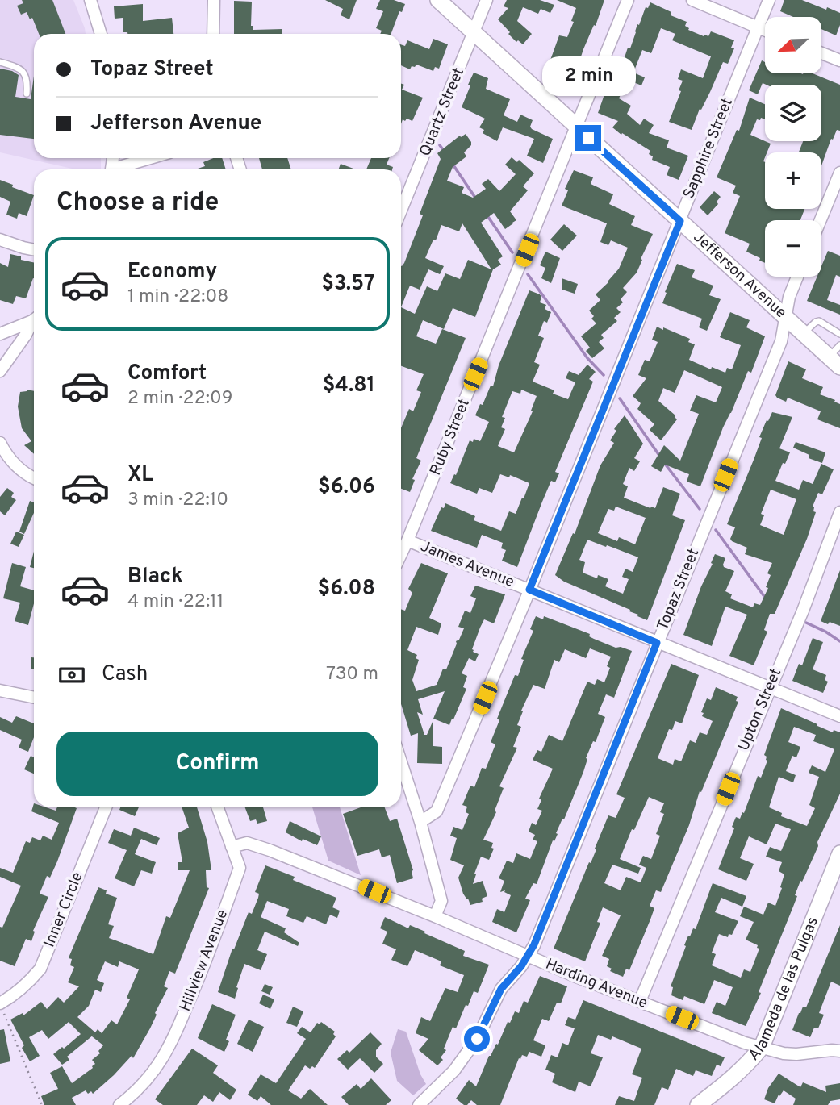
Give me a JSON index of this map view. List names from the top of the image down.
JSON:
{
  "streets": {
    "main road": ["Jefferson Avenue", "Alameda de las Pulgas"],
    "street": [
      "Quartz Street",
      "Sapphire Street",
      "Ruby Street",
      "James Avenue",
      "Topaz Street",
      "Upton Street",
      "Inner Circle",
      "Hillview Avenue",
      "Harding Avenue"
    ]
  },
  "crossings": [
    ["Quartz Street", "Jefferson Avenue"],
    ["Sapphire Street", "Jefferson Avenue"],
    ["Sapphire Street", "James Avenue"],
    ["Jefferson Avenue", "Ruby Street"],
    ["Jefferson Avenue", "Topaz Street"],
    ["Ruby Street", "James Avenue"],
    ["James Avenue", "Topaz Street"],
    ["James Avenue", "Upton Street"],
    ["Topaz Street", "Harding Avenue"],
    ["Upton Street", "Harding Avenue"],
    ["Hillview Avenue", "Harding Avenue"],
    ["Harding Avenue", "Alameda de las Pulgas"]
  ],
  "north": "bottom left",
  "page": {
    "map_buttons": ["+", "−"],
    "banner": ["Topaz Street", "Jefferson Avenue"],
    "bubble": "2 min",
    "heading": "Choose a ride",
    "list": [
      {
        "name": "Economy",
        "note": "1 min · 22:08",
        "value": "$3.57"
      },
      {
        "name": "Comfort",
        "note": "2 min · 22:09",
        "value": "$4.81"
      },
      {
        "name": "XL",
        "note": "3 min · 22:10",
        "value": "$6.06"
      },
      {
        "name": "Black",
        "note": "4 min · 22:11",
        "value": "$6.08"
      }
    ],
    "pay": ["Cash", "730 m"],
    "buttons": "Confirm"
  }
}
